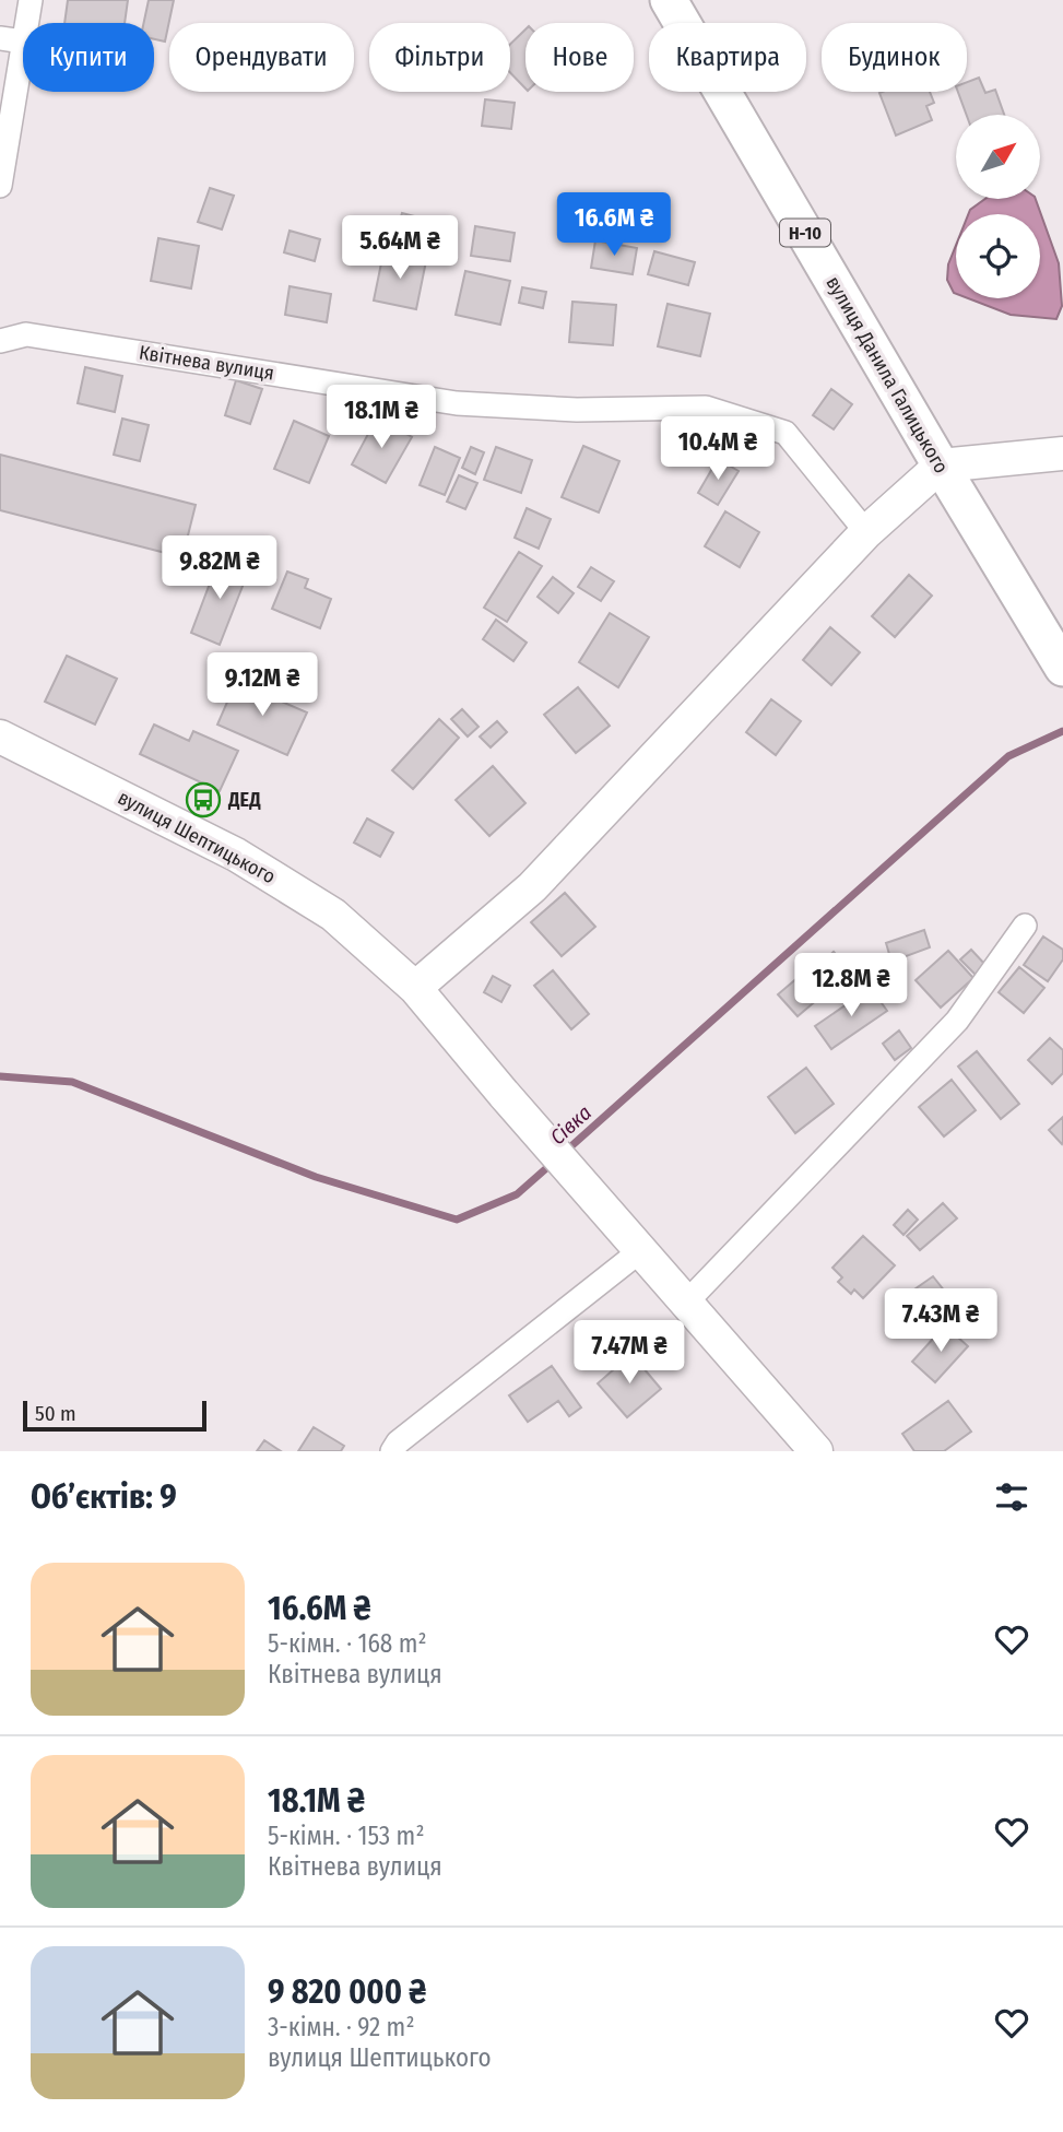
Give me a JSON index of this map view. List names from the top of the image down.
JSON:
{
  "streets": {
    "main road": ["Н-10", "вулиця Данила Галицького"],
    "street": ["Квітнева вулиця", "вулиця Шептицького"]
  },
  "water": ["Сівка"],
  "places": {
    "bus stop": ["ДЕД"]
  },
  "scale_bar": "50 m",
  "north": "top right",
  "page": {
    "chip": [
      "Купити",
      "Орендувати",
      "Фільтри",
      "Нове",
      "Квартира",
      "Будинок"
    ],
    "price": [
      "16.6M ₴",
      "5.64M ₴",
      "18.1M ₴",
      "10.4M ₴",
      "9.82M ₴",
      "9.12M ₴",
      "12.8M ₴",
      "7.43M ₴",
      "7.47M ₴"
    ],
    "scale": "50 m",
    "heading": "Об’єктів: 9",
    "list": [
      {
        "name": "16.6M ₴",
        "note": "5-кімн. · 168 m² · Квітнева вулиця"
      },
      {
        "name": "18.1M ₴",
        "note": "5-кімн. · 153 m² · Квітнева вулиця"
      },
      {
        "name": "9 820 000 ₴",
        "note": "3-кімн. · 92 m² · вулиця Шептицького"
      }
    ]
  }
}
